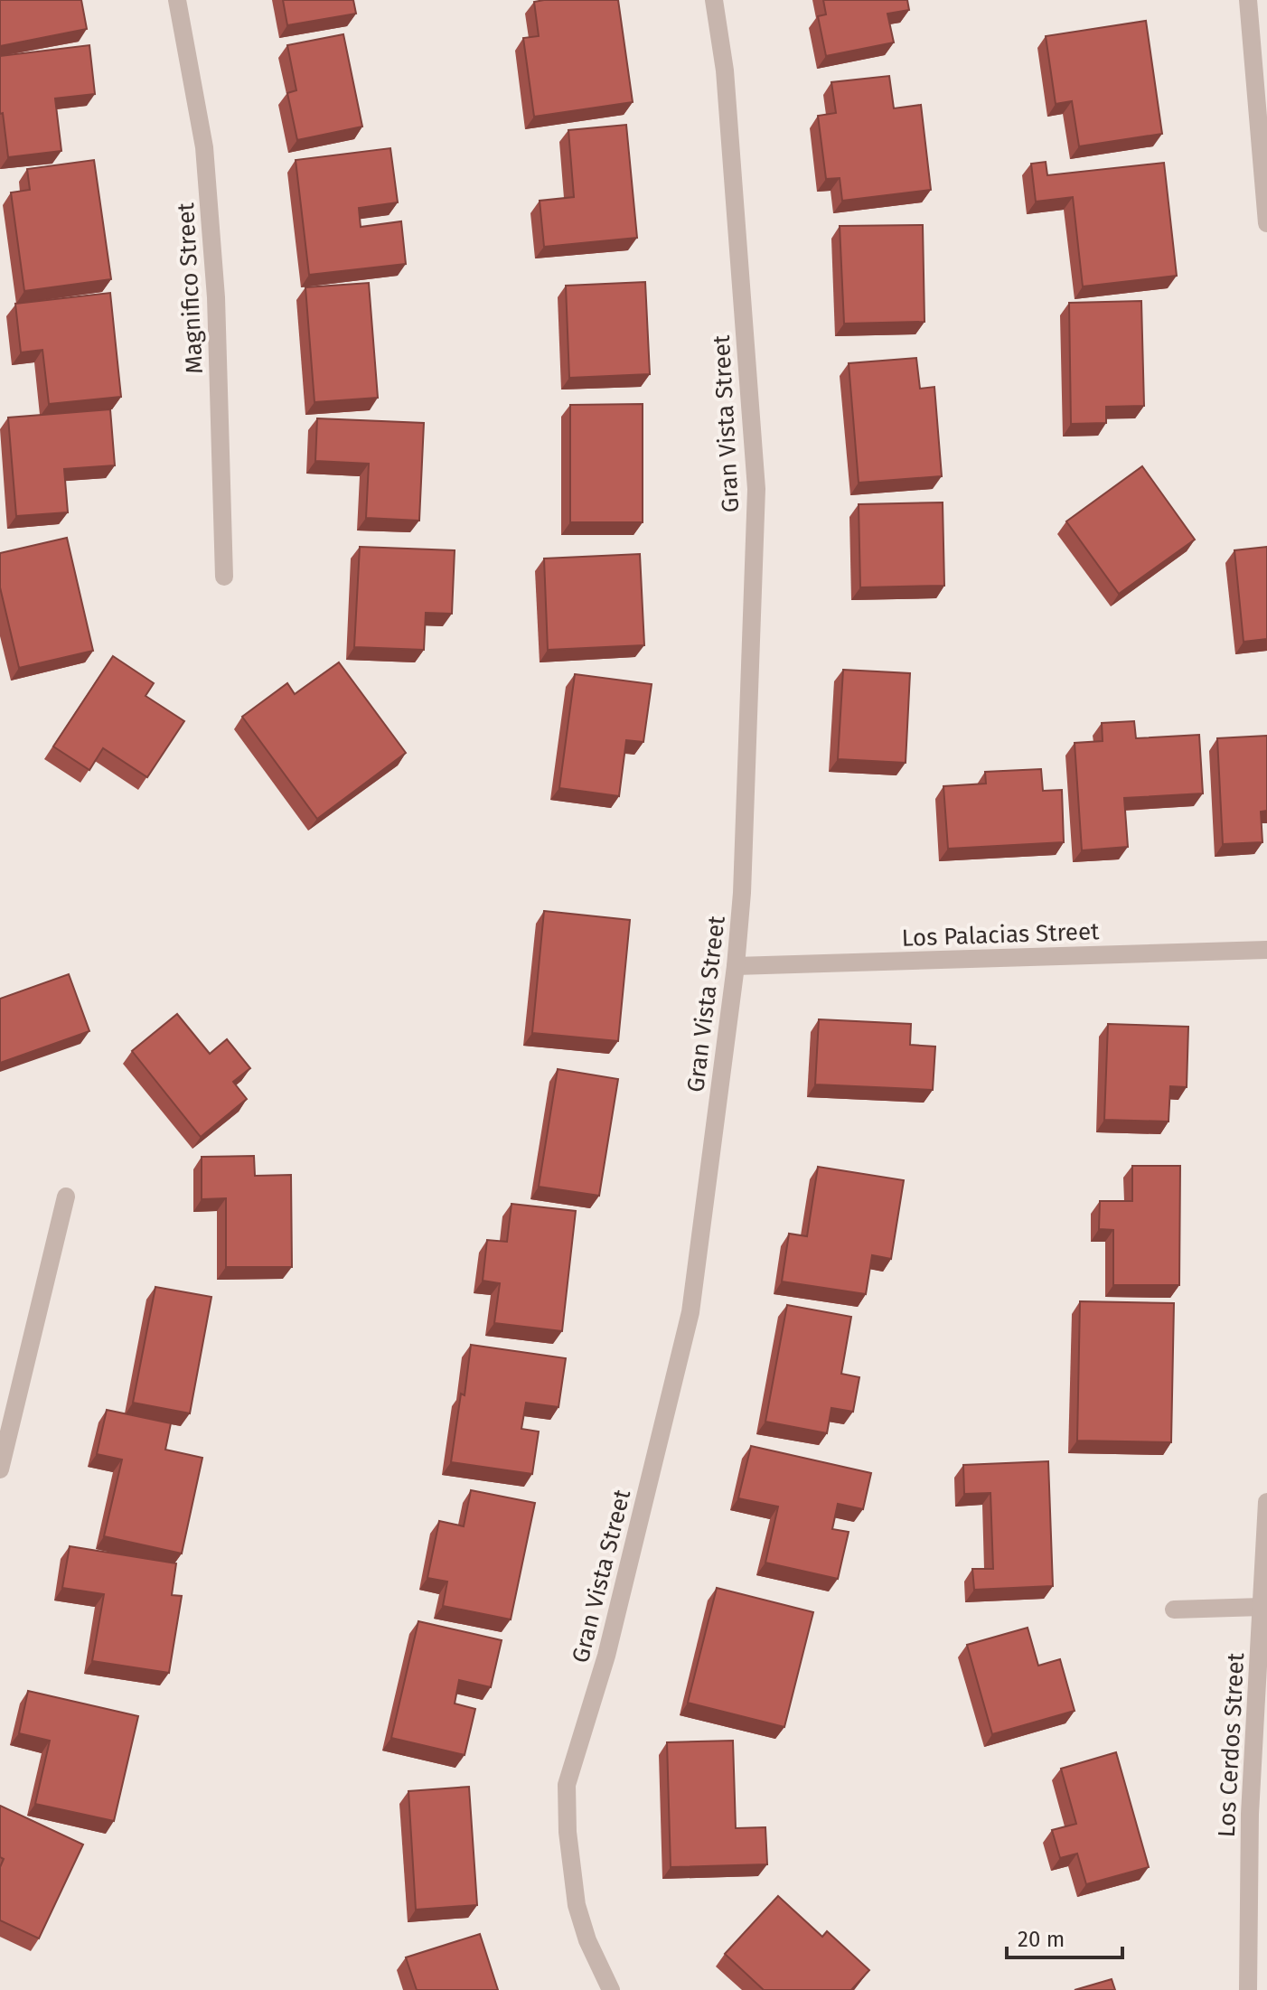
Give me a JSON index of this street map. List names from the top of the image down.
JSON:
{
  "streets": {
    "street": [
      "Magnifico Street",
      "Gran Vista Street",
      "Los Palacias Street",
      "Los Cerdos Street"
    ]
  },
  "crossings": [
    ["Gran Vista Street", "Los Palacias Street"]
  ],
  "scale_bar": "20 m"
}
